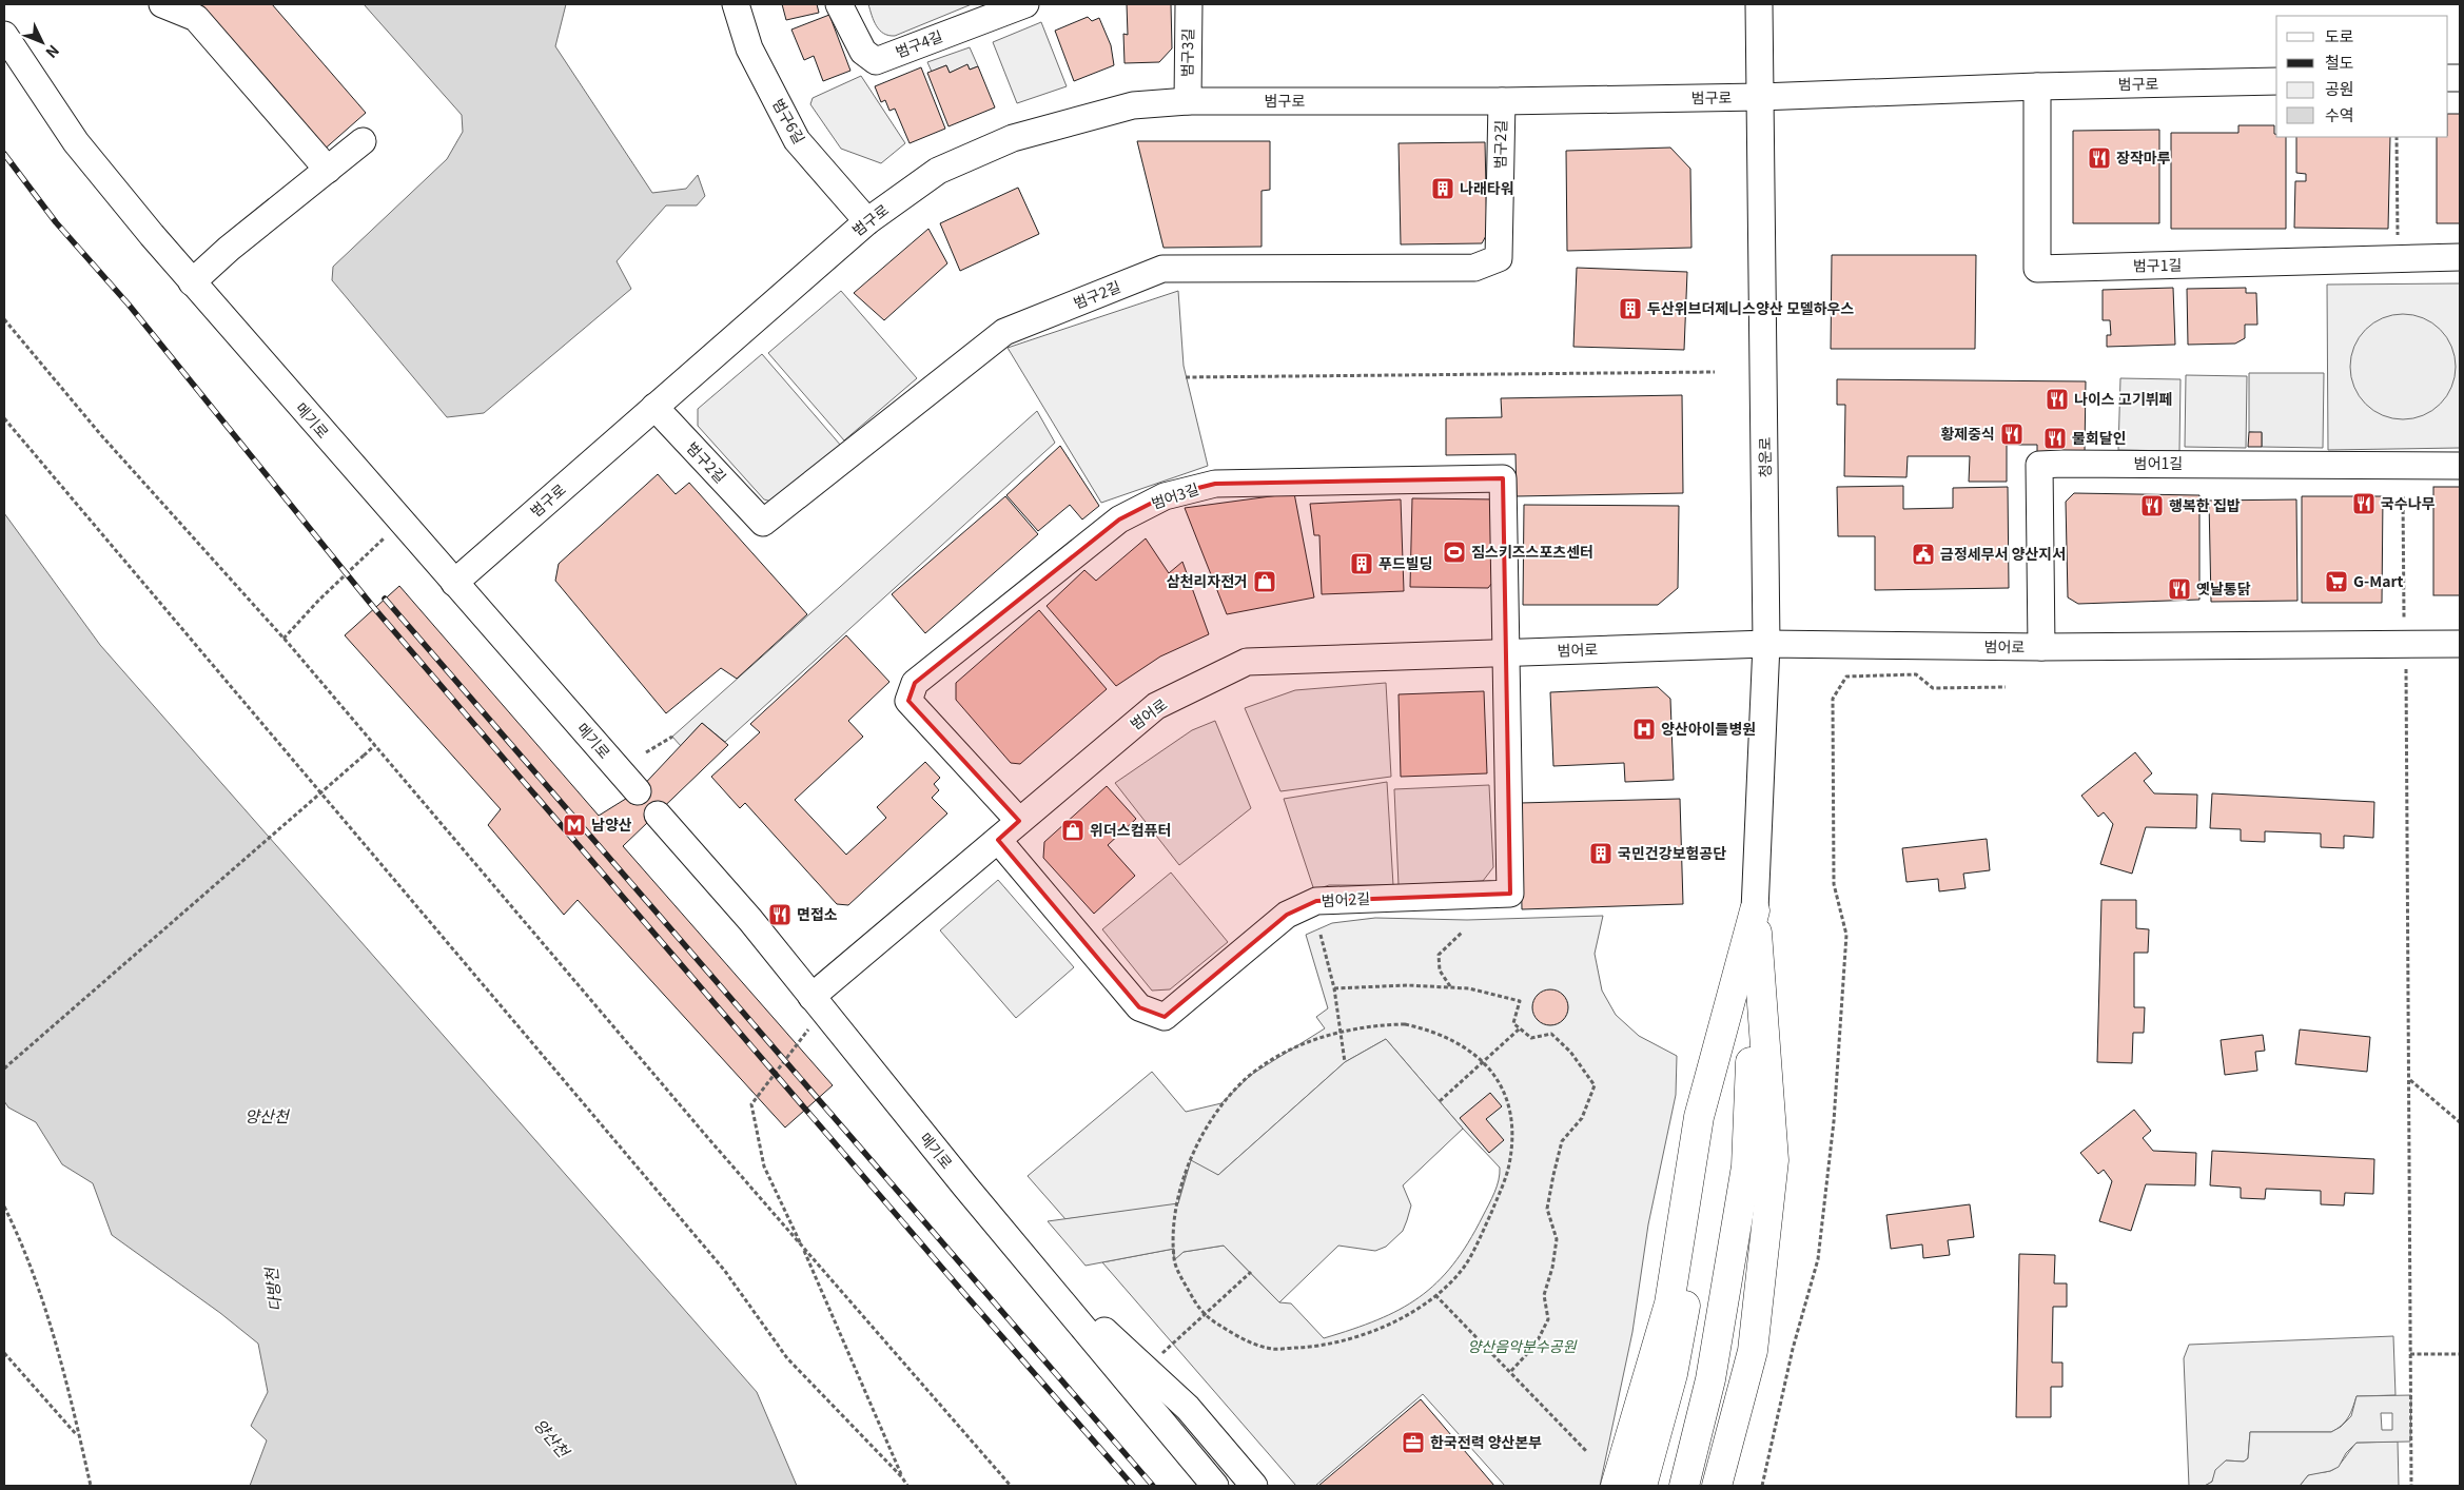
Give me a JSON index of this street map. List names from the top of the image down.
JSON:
{
  "streets": {
    "street": [
      "범구4길",
      "범구3길",
      "범구로",
      "범구6길",
      "범구2길",
      "범구1길",
      "메기로",
      "청운로",
      "범어1길",
      "범어3길",
      "범어로",
      "범어2길"
    ]
  },
  "crossings": [
    ["범구3길", "범구로"],
    ["범구로", "범구6길"],
    ["범구로", "범구2길"],
    ["범구로", "범구1길"],
    ["범구로", "메기로"],
    ["범구로", "청운로"],
    ["메기로", "범어로"],
    ["청운로", "범어로"],
    ["범어1길", "범어로"],
    ["범어3길", "범어로"],
    ["범어3길", "범어2길"],
    ["범어로", "범어2길"]
  ],
  "water": ["양산천", "다방천"],
  "parks": ["양산음악분수공원"],
  "places": {
    "restaurant": [
      "장작마루",
      "나이스 고기뷔페",
      "황제중식",
      "물회달인",
      "국수나무",
      "행복한 집밥",
      "옛날통닭",
      "면접소"
    ],
    "building": [
      "나래타워",
      "두산위브더제니스양산 모델하우스",
      "푸드빌딩",
      "국민건강보험공단"
    ],
    "sports": ["짐스키즈스포츠센터"],
    "public building": ["금정세무서 양산지서"],
    "shop": ["삼천리자전거", "위더스컴퓨터"],
    "supermarket": ["G-Mart"],
    "hospital": ["양산아이들병원"],
    "metro station": ["남양산"],
    "office": ["한국전력 양산본부"]
  },
  "legend": [
    "도로",
    "철도",
    "공원",
    "수역"
  ],
  "north": "bottom right"
}
